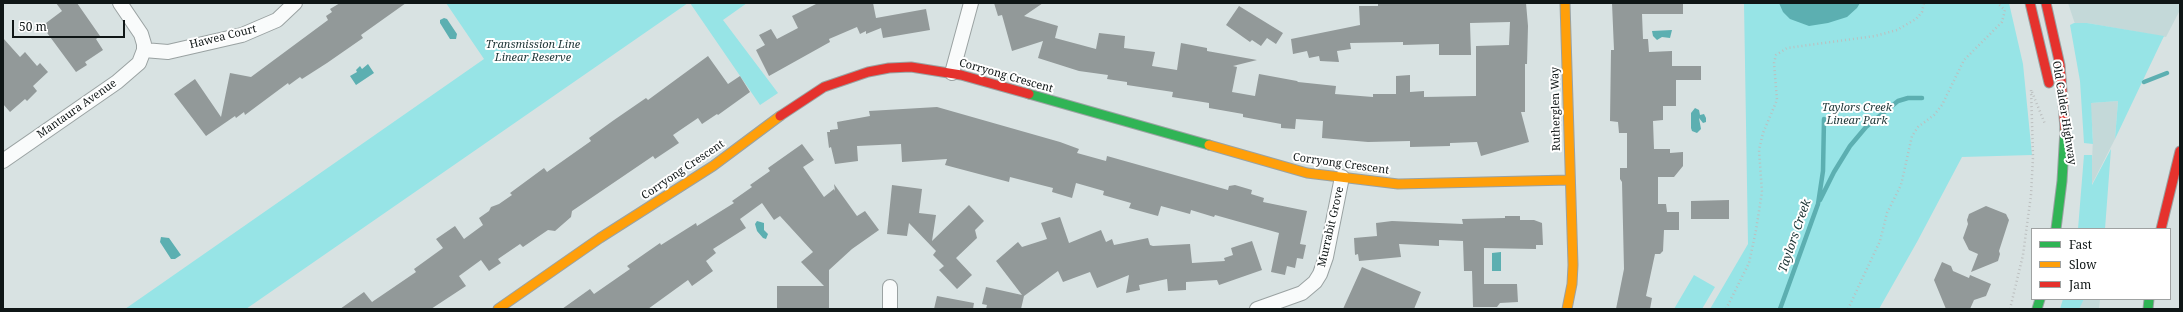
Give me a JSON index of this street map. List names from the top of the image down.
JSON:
{
  "streets": {
    "main road": ["Corryong Crescent", "Rutherglen Way", "Old Calder Highway"],
    "street": ["Hawea Court", "Mantaura Avenue", "Murrabit Grove"]
  },
  "crossings": [
    ["Hawea Court", "Mantaura Avenue"],
    ["Corryong Crescent", "Rutherglen Way"],
    ["Corryong Crescent", "Murrabit Grove"]
  ],
  "water": ["Taylors Creek"],
  "parks": ["Transmission Line Linear Reserve", "Taylors Creek Linear Park"],
  "legend": ["Fast", "Slow", "Jam"],
  "scale_bar": "50 m"
}
